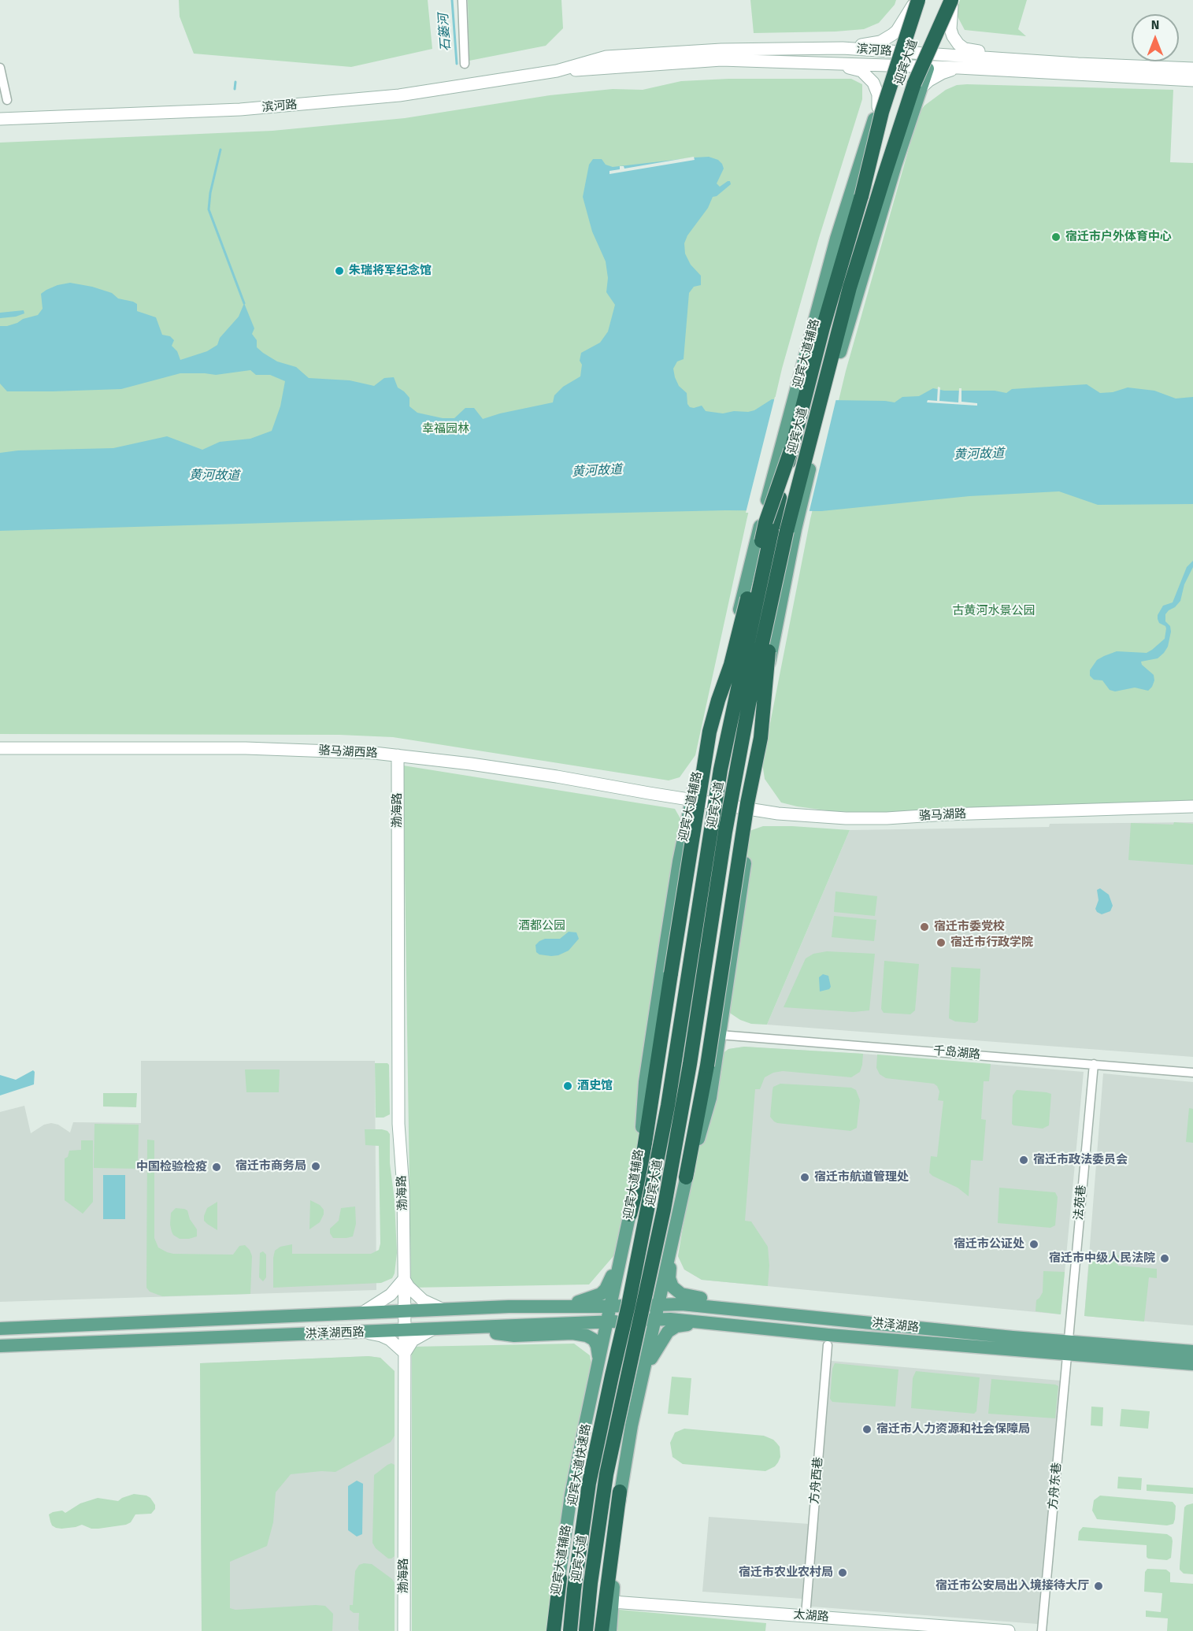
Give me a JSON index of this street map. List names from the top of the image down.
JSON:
{
  "streets": {
    "highway": ["迎宾大道", "迎宾大道快速路"],
    "main road": ["迎宾大道辅路", "洪泽湖路", "洪泽湖西路"],
    "street": [
      "滨河路",
      "骆马湖西路",
      "渤海路",
      "骆马湖路",
      "千岛湖路",
      "法苑巷",
      "方舟西巷",
      "方舟东巷",
      "太湖路"
    ]
  },
  "crossings": [
    ["滨河路", "迎宾大道辅路"],
    ["迎宾大道", "迎宾大道快速路"],
    ["迎宾大道辅路", "骆马湖西路"],
    ["迎宾大道辅路", "骆马湖路"],
    ["迎宾大道辅路", "洪泽湖路"],
    ["迎宾大道辅路", "洪泽湖西路"],
    ["骆马湖西路", "渤海路"],
    ["骆马湖西路", "骆马湖路"],
    ["渤海路", "洪泽湖西路"],
    ["千岛湖路", "法苑巷"],
    ["法苑巷", "洪泽湖路"],
    ["法苑巷", "方舟东巷"],
    ["洪泽湖路", "洪泽湖西路"],
    ["洪泽湖路", "方舟东巷"],
    ["方舟西巷", "太湖路"]
  ],
  "water": ["石篓河", "黄河故道"],
  "parks": ["幸福园林", "古黄河水景公园", "酒都公园"],
  "places": [
    "宿迁市户外体育中心",
    "朱瑞将军纪念馆",
    "宿迁市委党校",
    "宿迁市行政学院",
    "酒史馆",
    "宿迁市政法委员会",
    "宿迁市商务局",
    "中国检验检疫",
    "宿迁市航道管理处",
    "宿迁市公证处",
    "宿迁市中级人民法院",
    "宿迁市人力资源和社会保障局",
    "宿迁市农业农村局",
    "宿迁市公安局出入境接待大厅"
  ],
  "north": "top"
}
